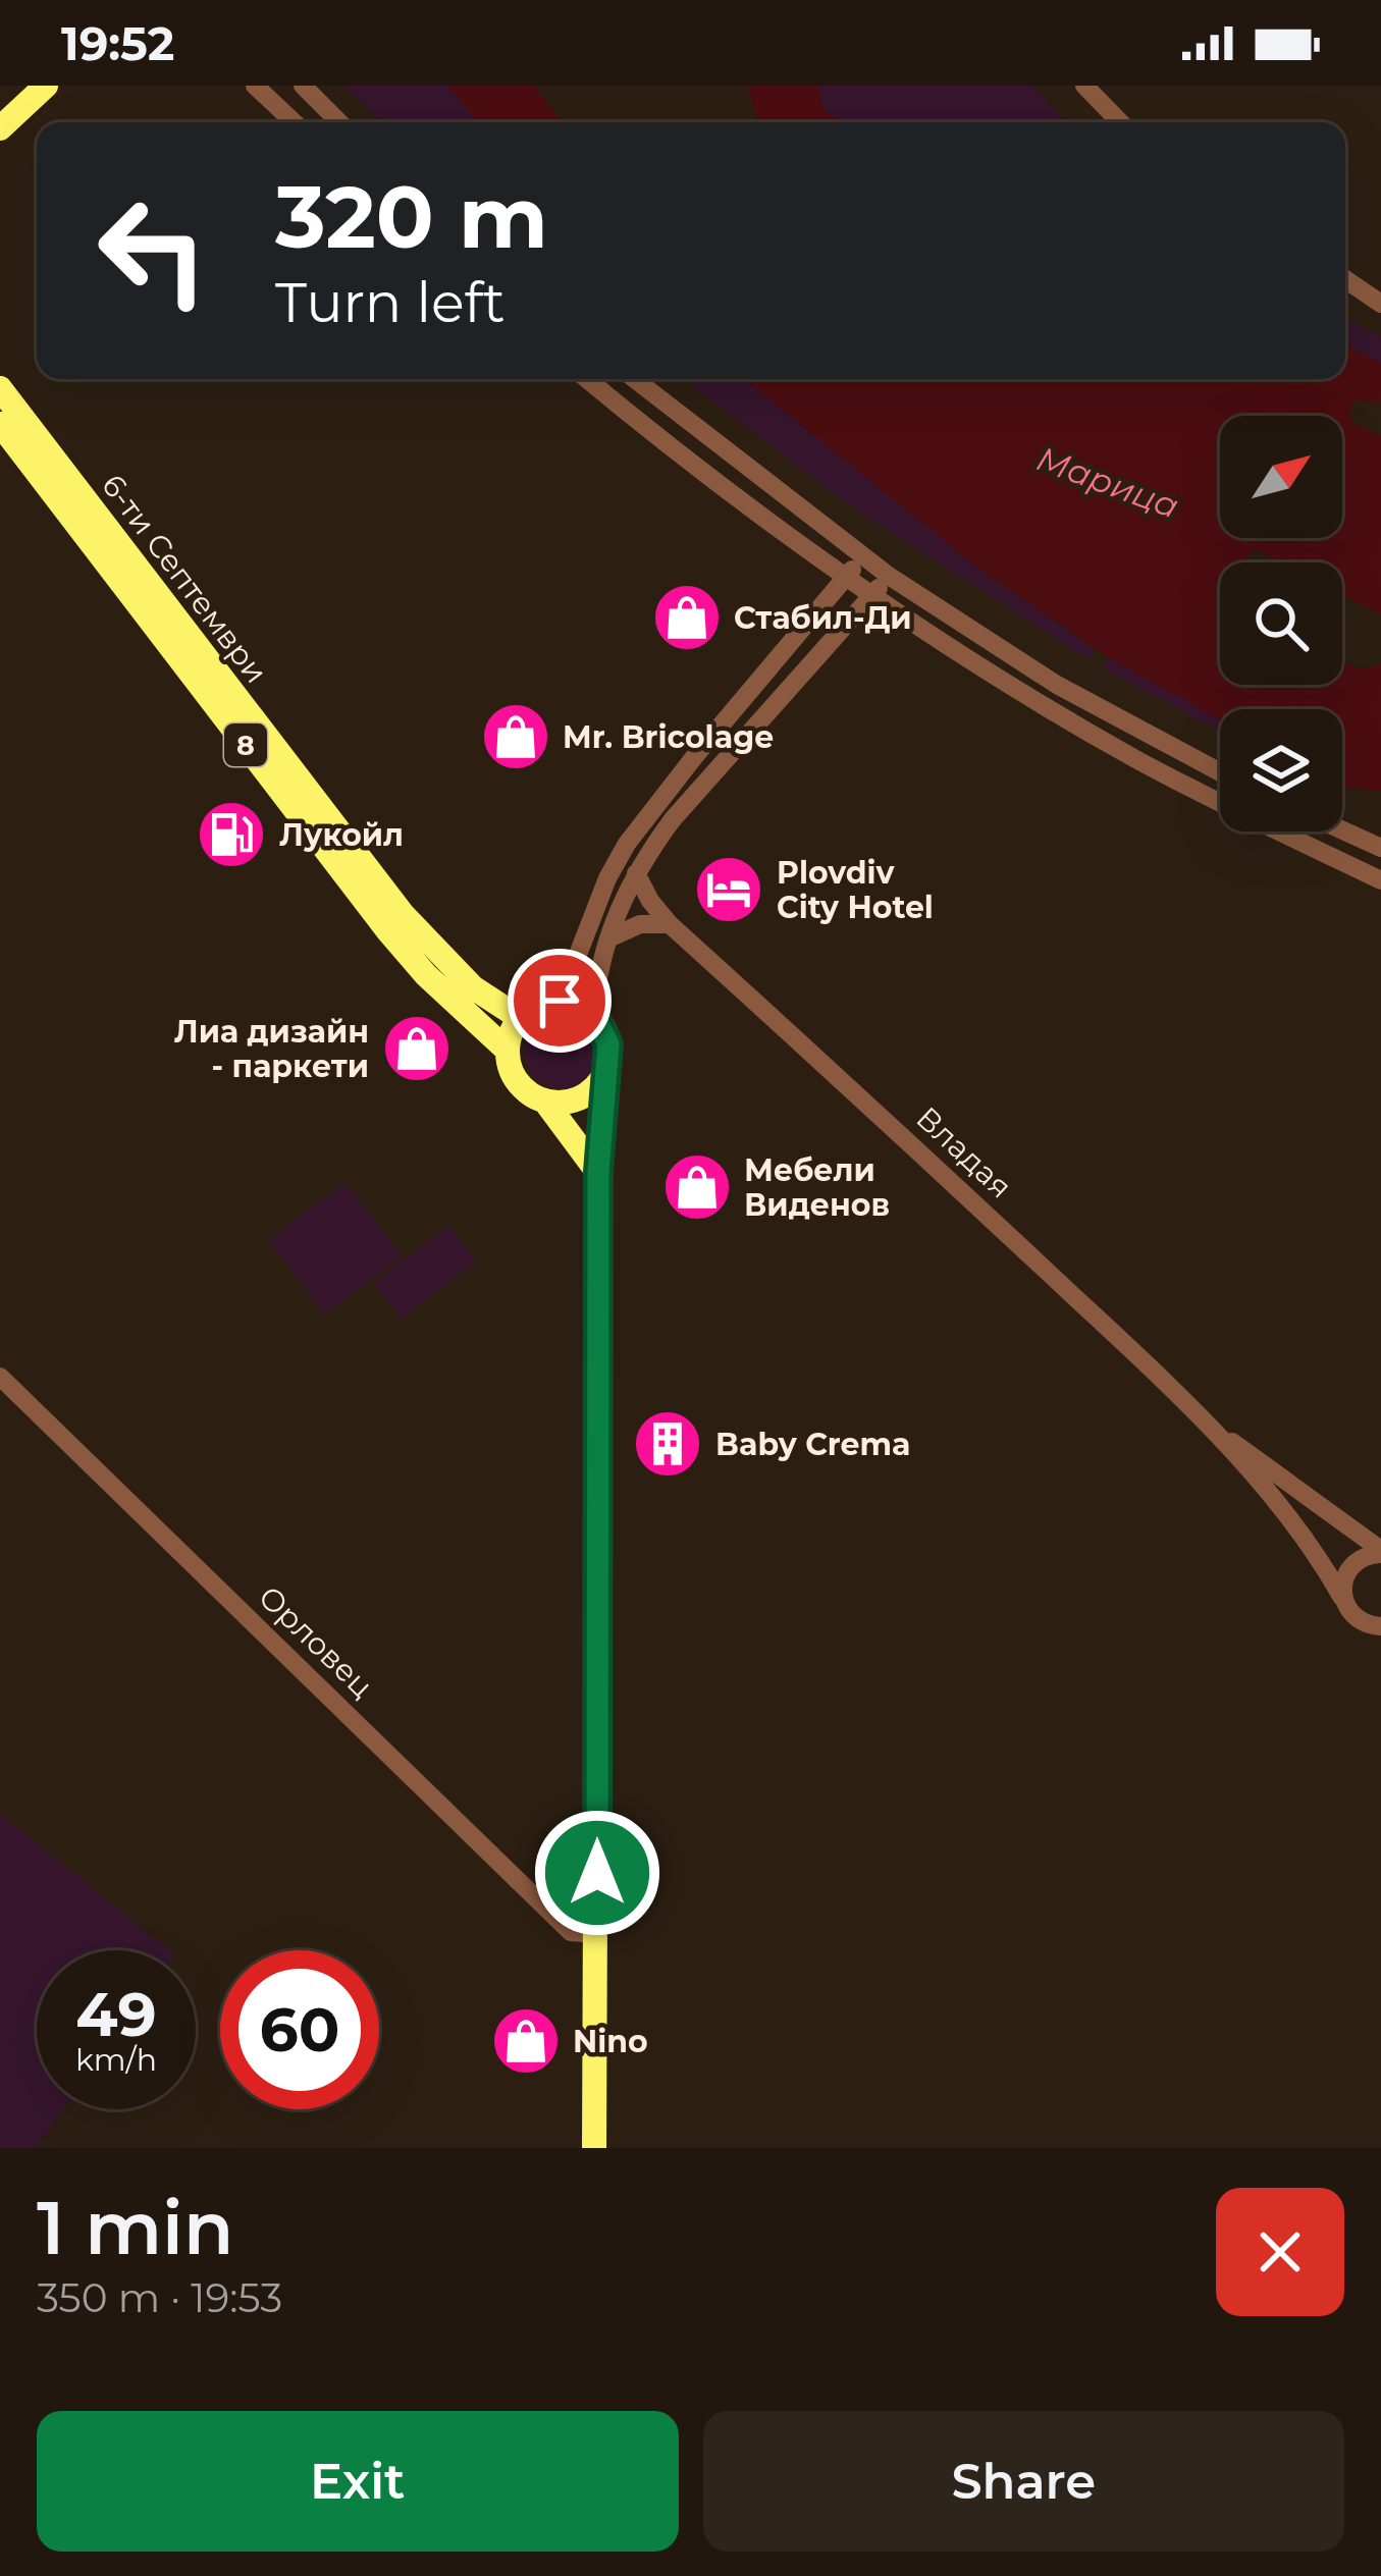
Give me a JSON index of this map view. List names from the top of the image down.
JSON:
{
  "streets": {
    "main road": ["6-ти Септември", "8"],
    "street": ["Владая", "Орловец"]
  },
  "crossings": [
    ["6-ти Септември", "8"]
  ],
  "water": ["Марица"],
  "places": {
    "shop": [
      "Стабил-Ди",
      "Mr. Bricolage",
      "Лиа дизайн - паркети",
      "Мебели Виденов",
      "Nino"
    ],
    "fuel station": ["Лукойл"],
    "hotel": ["Plovdiv City Hotel"],
    "building": ["Baby Crema"]
  },
  "north": "top right",
  "page": {
    "status": "19:52",
    "turn": ["320 m", "Turn left"],
    "speed": "49 km/h",
    "limit": "60",
    "heading": ["1 min", "350 m · 19:53"],
    "buttons": ["Exit", "Share"]
  }
}
